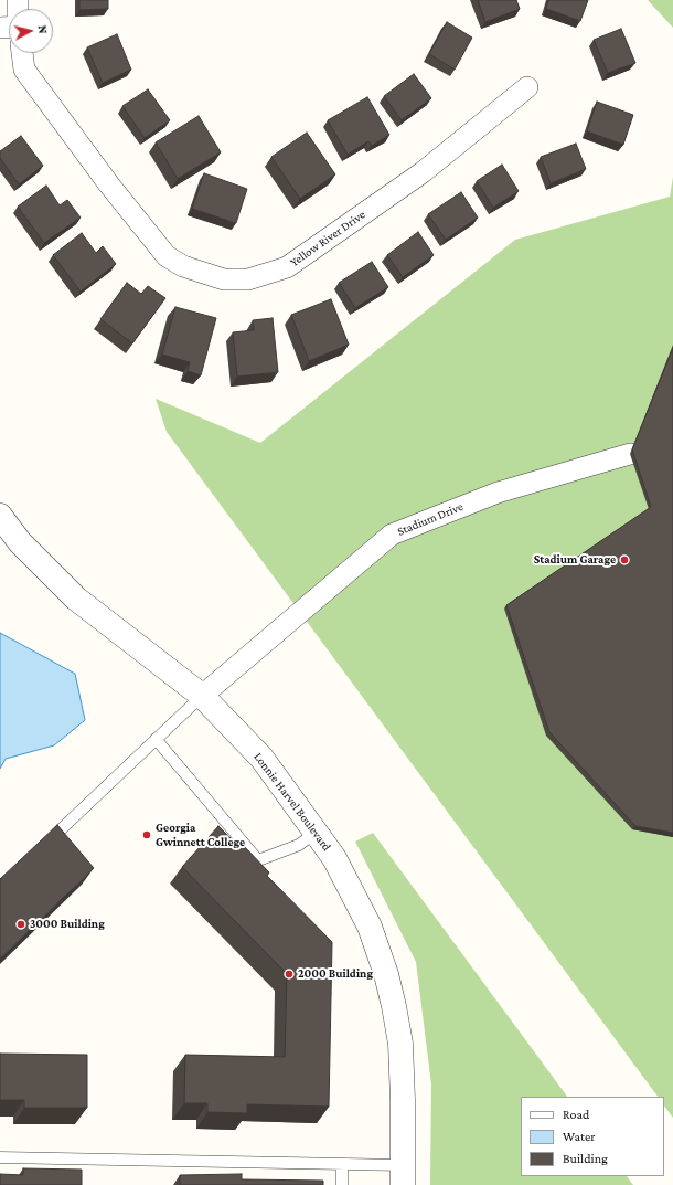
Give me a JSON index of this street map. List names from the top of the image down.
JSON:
{
  "streets": {
    "street": ["Yellow River Drive", "Stadium Drive", "Lonnie Harvel Boulevard"]
  },
  "crossings": [
    ["Stadium Drive", "Lonnie Harvel Boulevard"]
  ],
  "places": [
    "Stadium Garage",
    "Georgia Gwinnett College",
    "3000 Building",
    "2000 Building"
  ],
  "legend": ["Road", "Water", "Building"],
  "north": "right"
}
